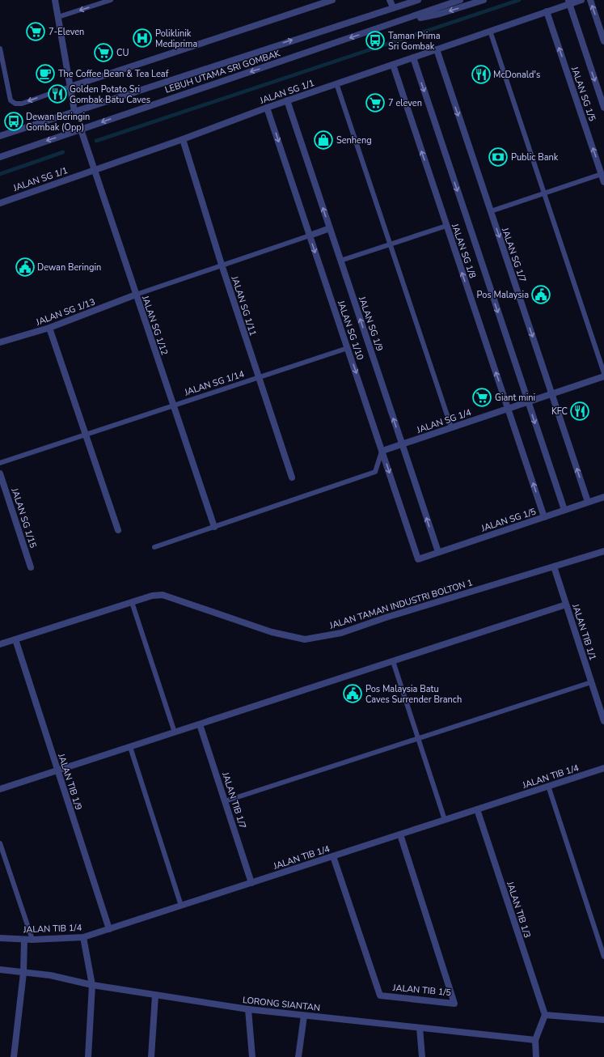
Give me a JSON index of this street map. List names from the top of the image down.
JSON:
{
  "streets": {
    "street": [
      "LEBUH UTAMA SRI GOMBAK",
      "JALAN SG 1/1",
      "JALAN SG 1/5",
      "JALAN SG 1/8",
      "JALAN SG 1/7",
      "JALAN SG 1/11",
      "JALAN SG 1/13",
      "JALAN SG 1/9",
      "JALAN SG 1/12",
      "JALAN SG 1/10",
      "JALAN SG 1/4",
      "JALAN SG 1/15",
      "JALAN TAMAN INDUSTRI BOLTON 1",
      "JALAN TIB 1/1",
      "JALAN TIB 1/4",
      "JALAN TIB 1/9",
      "JALAN TIB 1/7",
      "JALAN TIB 1/3",
      "JALAN TIB 1/5",
      "LORONG SIANTAN"
    ],
    "lane": ["JALAN SG 1/14"]
  },
  "crossings": [
    ["LEBUH UTAMA SRI GOMBAK", "JALAN SG 1/12"],
    ["JALAN SG 1/1", "JALAN SG 1/5"],
    ["JALAN SG 1/1", "JALAN SG 1/8"],
    ["JALAN SG 1/1", "JALAN SG 1/7"],
    ["JALAN SG 1/1", "JALAN SG 1/11"],
    ["JALAN SG 1/1", "JALAN SG 1/9"],
    ["JALAN SG 1/1", "JALAN SG 1/12"],
    ["JALAN SG 1/1", "JALAN SG 1/10"],
    ["JALAN SG 1/5", "JALAN SG 1/8"],
    ["JALAN SG 1/5", "JALAN SG 1/7"],
    ["JALAN SG 1/5", "JALAN SG 1/9"],
    ["JALAN SG 1/5", "JALAN SG 1/10"],
    ["JALAN SG 1/8", "JALAN SG 1/4"],
    ["JALAN SG 1/7", "JALAN SG 1/4"],
    ["JALAN SG 1/11", "JALAN SG 1/14"],
    ["JALAN SG 1/13", "JALAN SG 1/12"],
    ["JALAN SG 1/9", "JALAN SG 1/4"],
    ["JALAN SG 1/12", "JALAN SG 1/14"],
    ["JALAN SG 1/10", "JALAN SG 1/14"],
    ["JALAN SG 1/10", "JALAN SG 1/4"],
    ["JALAN TAMAN INDUSTRI BOLTON 1", "JALAN TIB 1/1"],
    ["JALAN TAMAN INDUSTRI BOLTON 1", "JALAN TIB 1/9"],
    ["JALAN TIB 1/4", "JALAN TIB 1/9"],
    ["JALAN TIB 1/4", "JALAN TIB 1/7"],
    ["JALAN TIB 1/4", "JALAN TIB 1/3"],
    ["JALAN TIB 1/4", "JALAN TIB 1/5"]
  ],
  "one_way": ["JALAN SG 1/9", "JALAN SG 1/10"],
  "places": {
    "supermarket": [
      "7-Eleven",
      "CU",
      "7 eleven",
      "Giant mini"
    ],
    "hospital": ["Poliklinik Mediprima"],
    "bus stop": ["Taman Prima Sri Gombak", "Dewan Beringin Gombak (Opp)"],
    "cafe": ["The Coffee Bean & Tea Leaf"],
    "restaurant": ["McDonald's", "Golden Potato Sri Gombak Batu Caves", "KFC"],
    "shop": ["Senheng"],
    "bank": ["Public Bank"],
    "public building": ["Dewan Beringin", "Pos Malaysia", "Pos Malaysia Batu Caves Surrender Branch"]
  }
}
